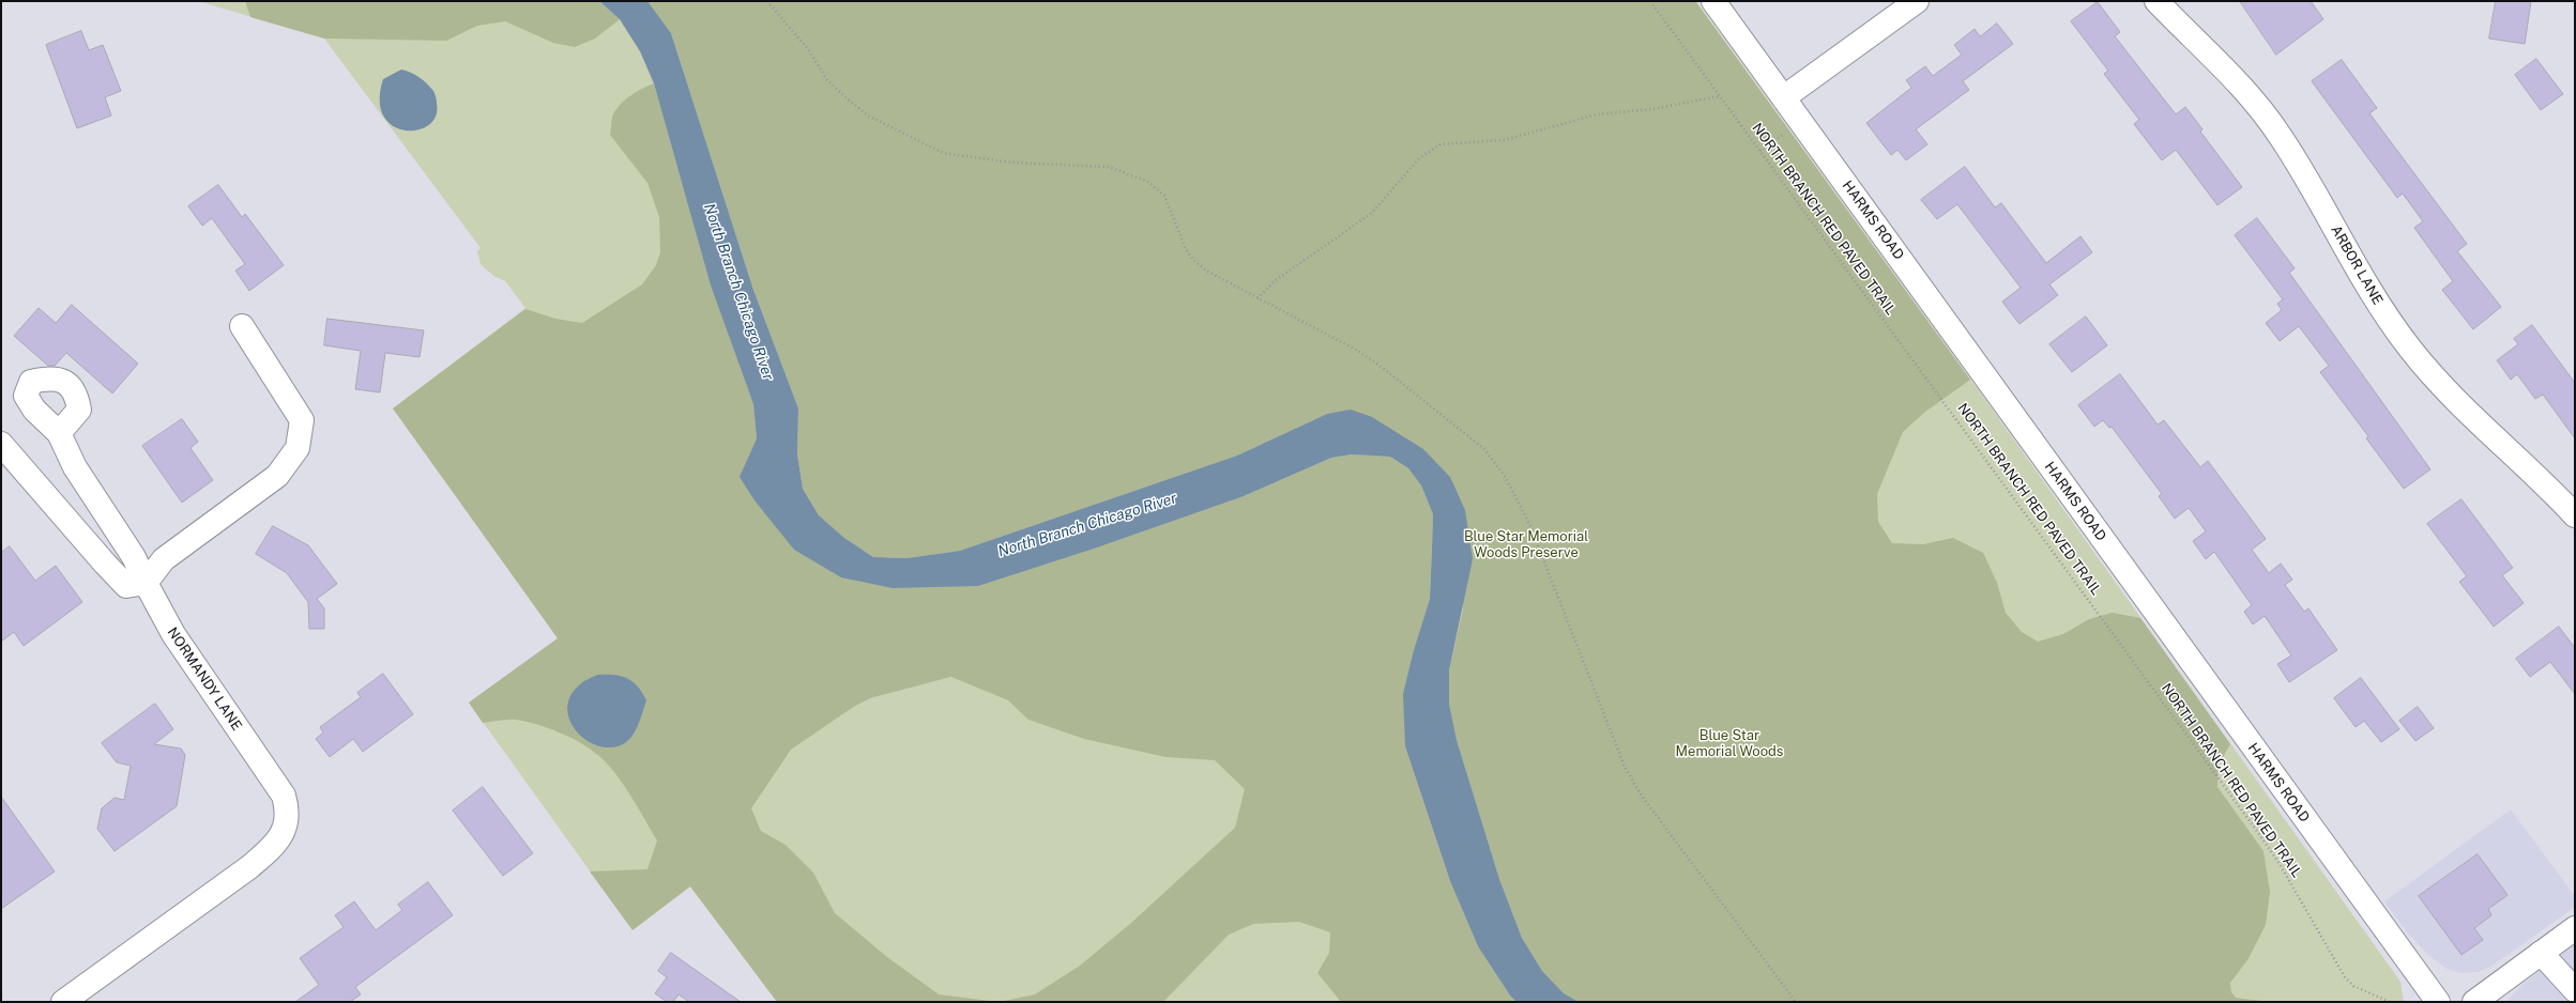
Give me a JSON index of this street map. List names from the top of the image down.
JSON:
{
  "streets": {
    "street": ["HARMS ROAD", "ARBOR LANE", "NORMANDY LANE"],
    "path": ["NORTH BRANCH RED PAVED TRAIL"]
  },
  "water": ["North Branch Chicago River"],
  "parks": ["Blue Star Memorial Woods Preserve", "Blue Star Memorial Woods"]
}
